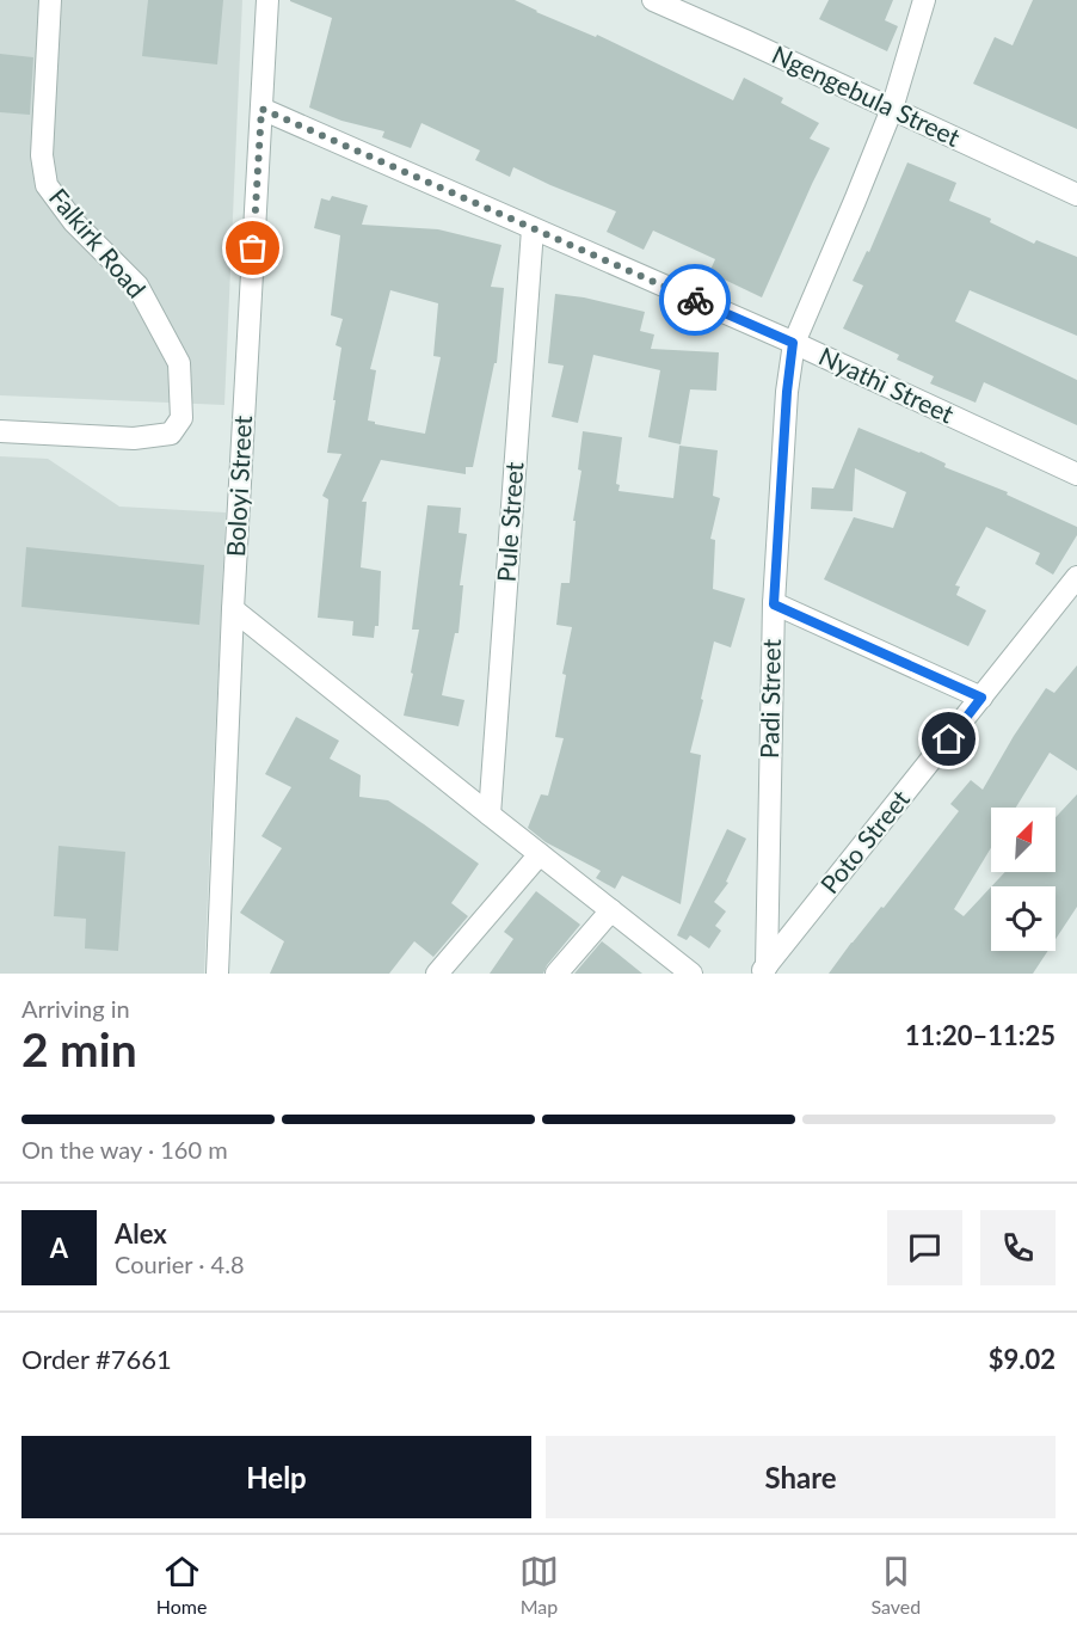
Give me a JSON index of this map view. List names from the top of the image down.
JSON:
{
  "streets": {
    "street": [
      "Ngengebula Street",
      "Falkirk Road",
      "Nyathi Street",
      "Boloyi Street",
      "Pule Street",
      "Padi Street",
      "Poto Street"
    ]
  },
  "crossings": [
    ["Ngengebula Street", "Padi Street"],
    ["Nyathi Street", "Boloyi Street"],
    ["Nyathi Street", "Pule Street"],
    ["Nyathi Street", "Padi Street"],
    ["Padi Street", "Poto Street"]
  ],
  "north": "top right",
  "page": {
    "heading": ["2 min", "Arriving in", "11:20–11:25"],
    "panel": [
      "Alex",
      "Courier · 4.8",
      "Order #7661",
      "$9.02"
    ],
    "bar": "On the way · 160 m",
    "round": "A",
    "buttons": ["Help", "Share"],
    "tabs": ["Home", "Map", "Saved"]
  }
}
